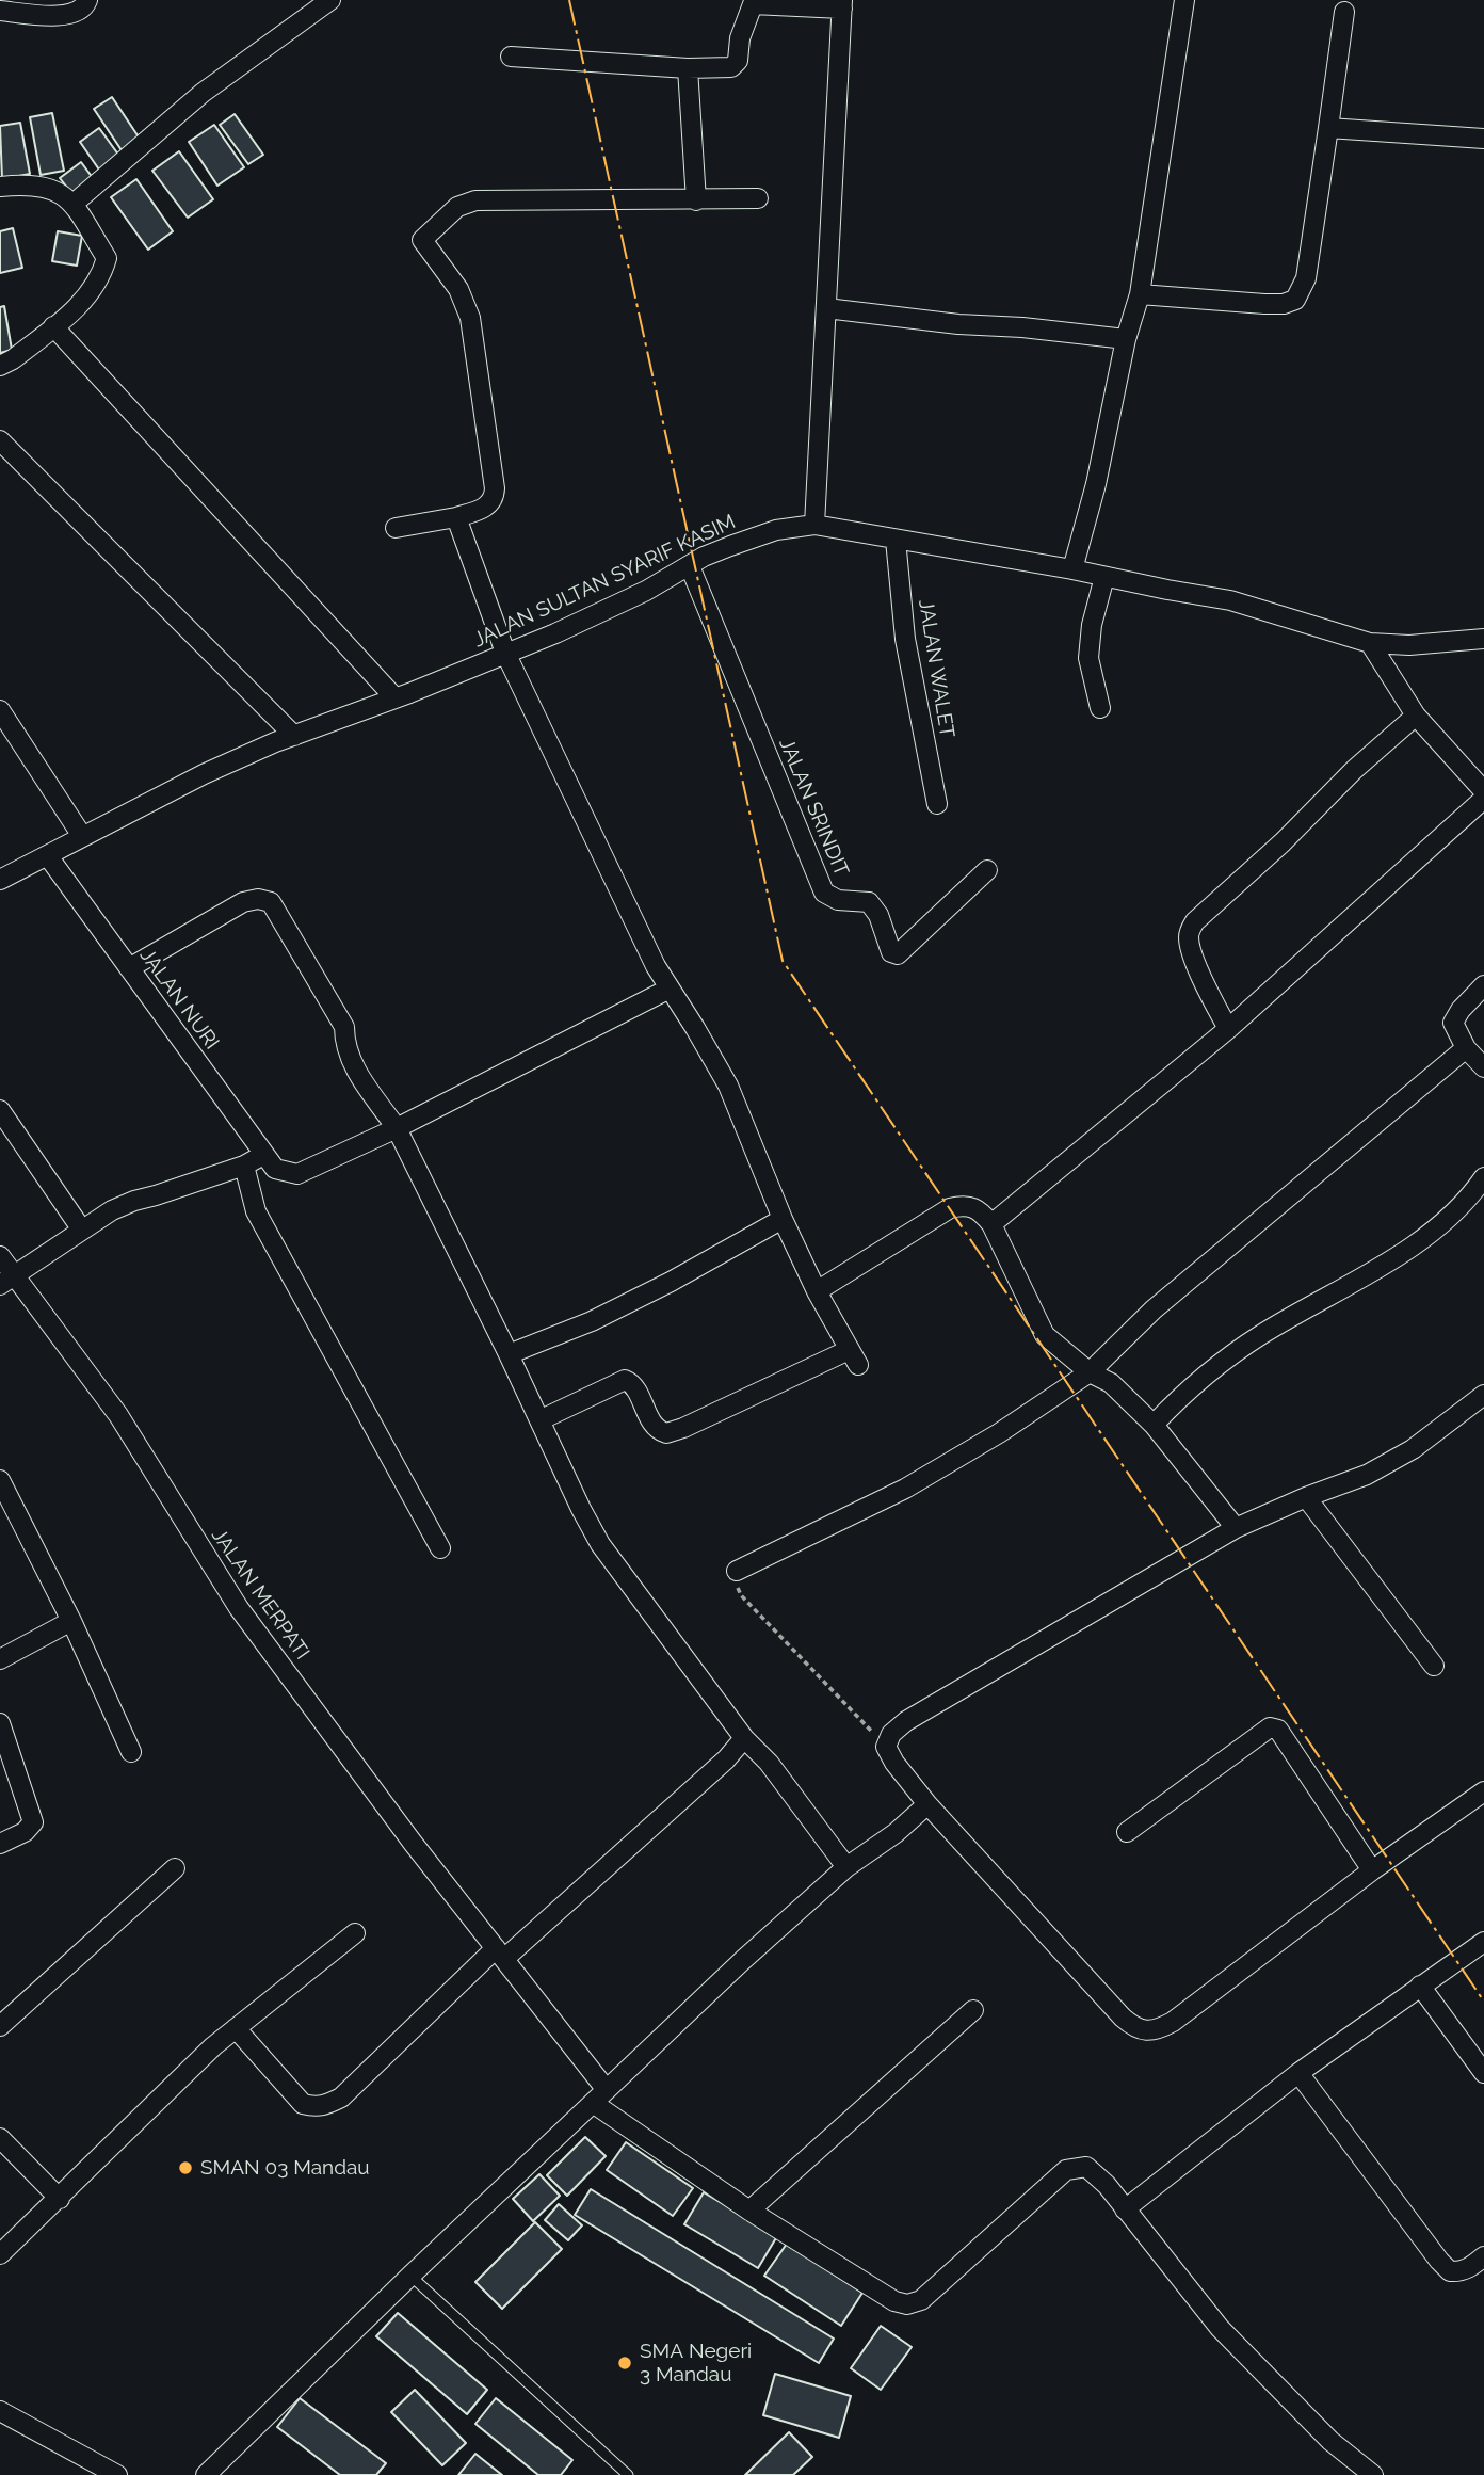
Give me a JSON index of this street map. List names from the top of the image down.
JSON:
{
  "streets": {
    "street": [
      "JALAN SULTAN SYARIF KASIM",
      "JALAN WALET",
      "JALAN SRINDIT",
      "JALAN NURI",
      "JALAN MERPATI"
    ]
  },
  "crossings": [
    ["JALAN SULTAN SYARIF KASIM", "JALAN WALET"],
    ["JALAN SULTAN SYARIF KASIM", "JALAN SRINDIT"],
    ["JALAN SULTAN SYARIF KASIM", "JALAN NURI"]
  ],
  "places": ["SMAN 03 Mandau", "SMA Negeri 3 Mandau"]
}
